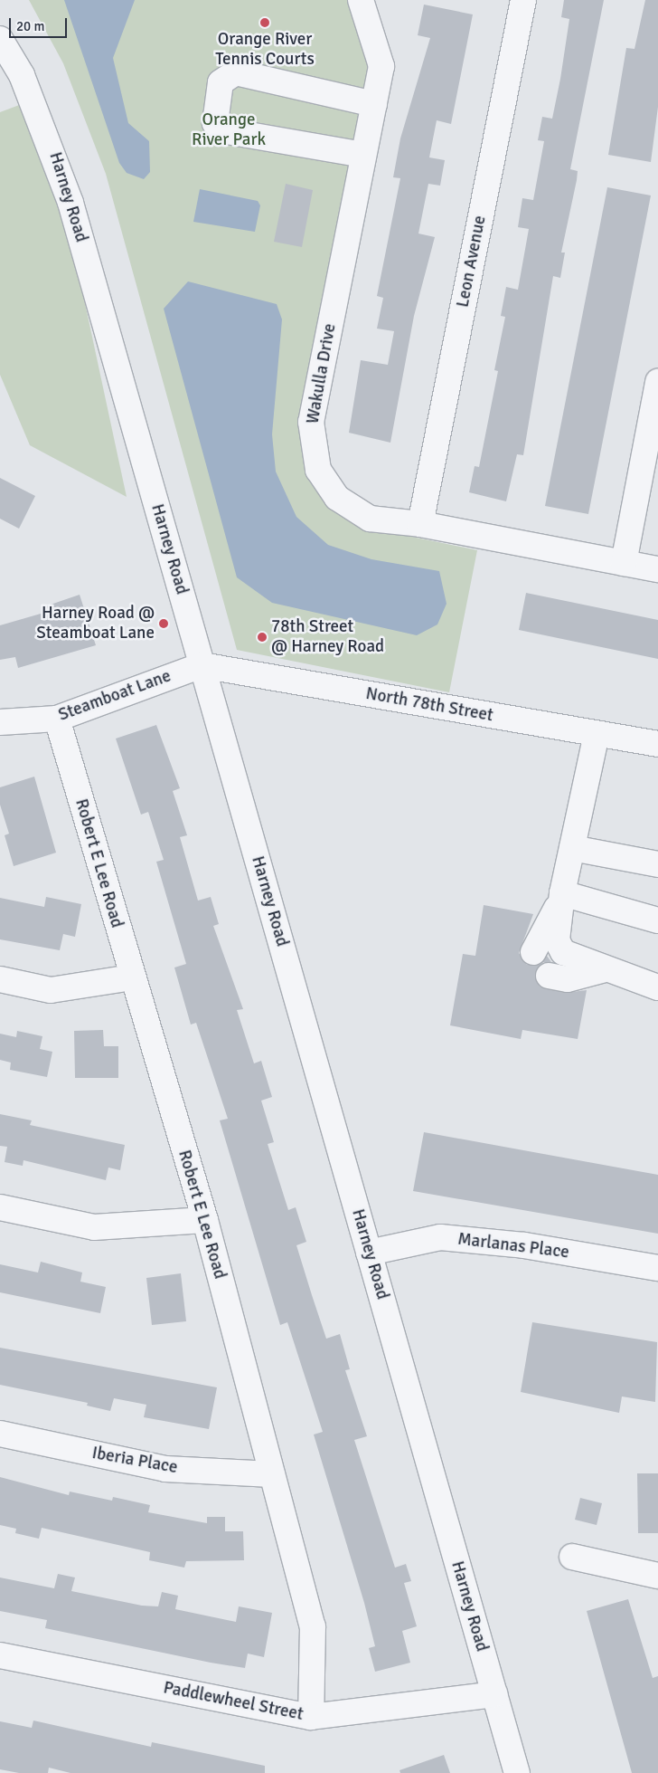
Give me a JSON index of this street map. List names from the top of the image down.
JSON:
{
  "streets": {
    "street": [
      "Harney Road",
      "Leon Avenue",
      "Wakulla Drive",
      "Steamboat Lane",
      "North 78th Street",
      "Robert E Lee Road",
      "Marlanas Place",
      "Iberia Place",
      "Paddlewheel Street"
    ]
  },
  "crossings": [
    ["Harney Road", "Steamboat Lane"],
    ["Harney Road", "North 78th Street"],
    ["Harney Road", "Marlanas Place"],
    ["Harney Road", "Paddlewheel Street"],
    ["Leon Avenue", "Wakulla Drive"],
    ["Steamboat Lane", "North 78th Street"],
    ["Steamboat Lane", "Robert E Lee Road"],
    ["Robert E Lee Road", "Iberia Place"],
    ["Robert E Lee Road", "Paddlewheel Street"]
  ],
  "parks": ["Orange River Park"],
  "places": ["Orange River Tennis Courts", "Harney Road @ Steamboat Lane", "78th Street @ Harney Road"],
  "scale_bar": "20 m"
}
